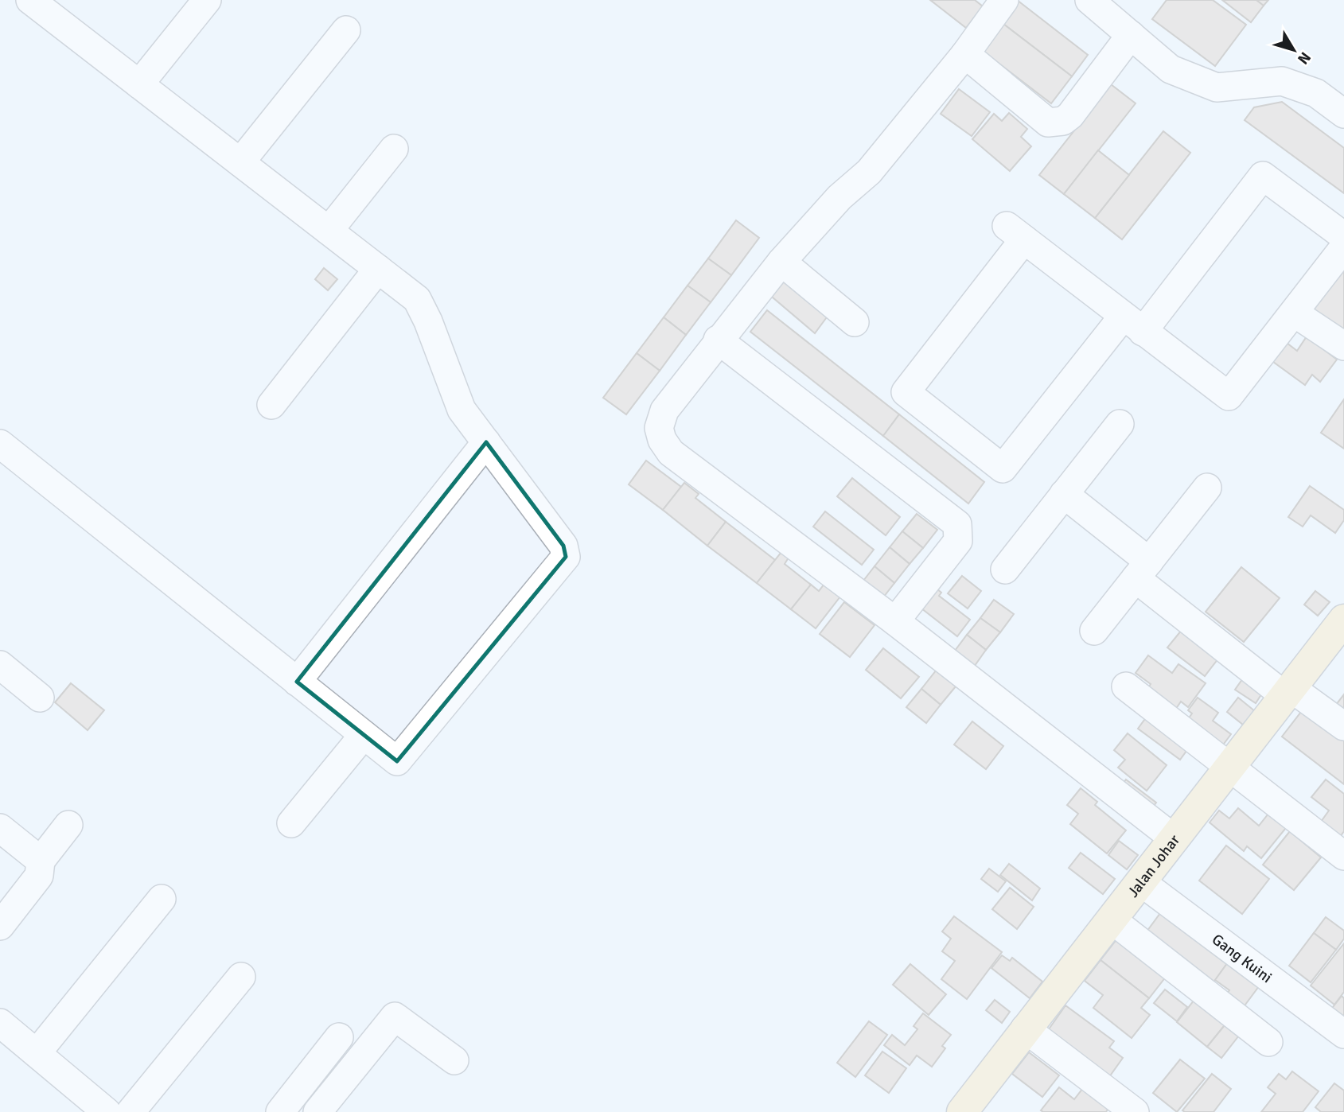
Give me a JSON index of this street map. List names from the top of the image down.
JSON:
{
  "streets": {
    "street": ["Jalan Johar", "Gang Kuini"]
  },
  "crossings": [
    ["Jalan Johar", "Gang Kuini"]
  ],
  "north": "bottom right"
}
